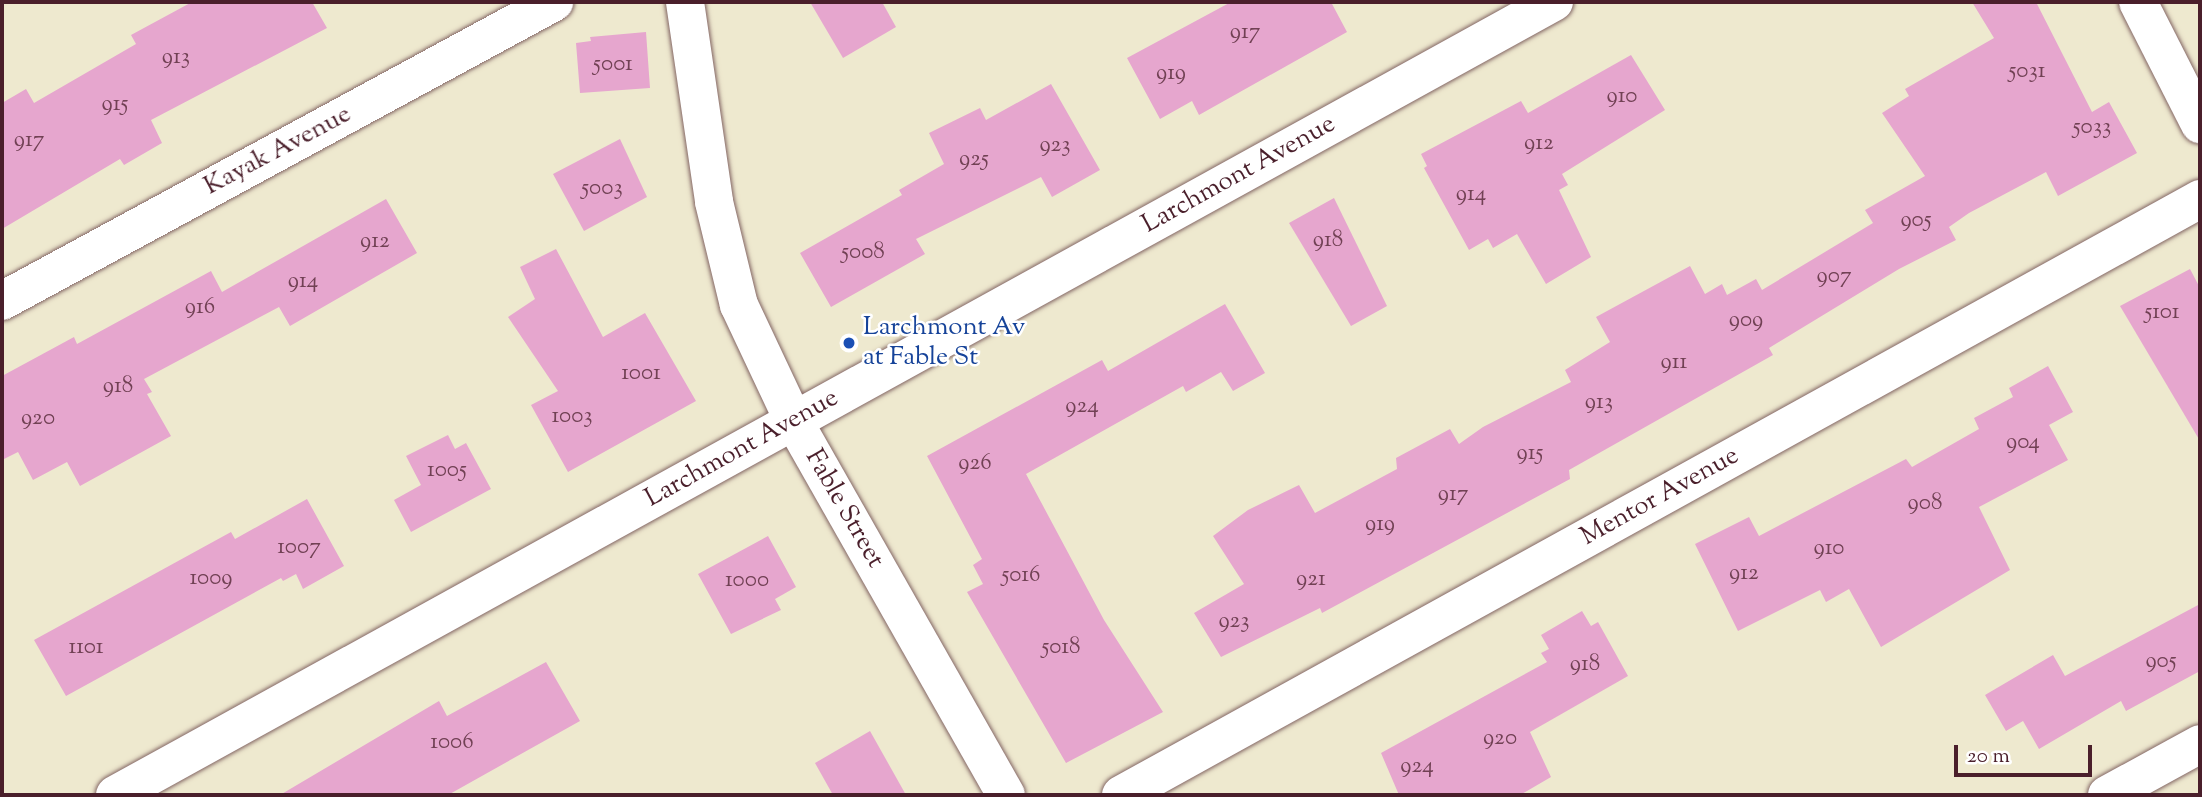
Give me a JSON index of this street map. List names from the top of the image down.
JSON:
{
  "streets": {
    "street": [
      "Kayak Avenue",
      "Larchmont Avenue",
      "Mentor Avenue",
      "Fable Street"
    ]
  },
  "crossings": [
    ["Larchmont Avenue", "Fable Street"]
  ],
  "places": ["Larchmont Av at Fable St"],
  "house_numbers": [
    "917",
    "913",
    "5001",
    "5031",
    "919",
    "910",
    "915",
    "5033",
    "917",
    "912",
    "923",
    "925",
    "5003",
    "914",
    "905",
    "918",
    "912",
    "5008",
    "907",
    "914",
    "916",
    "5101",
    "909",
    "911",
    "1001",
    "918",
    "913",
    "924",
    "1003",
    "920",
    "904",
    "915",
    "926",
    "1005",
    "917",
    "908",
    "919",
    "1007",
    "910",
    "912",
    "5016",
    "1009",
    "921",
    "1000",
    "923",
    "1101",
    "5018",
    "905",
    "918",
    "920",
    "1006",
    "924"
  ],
  "scale_bar": "20 m"
}
